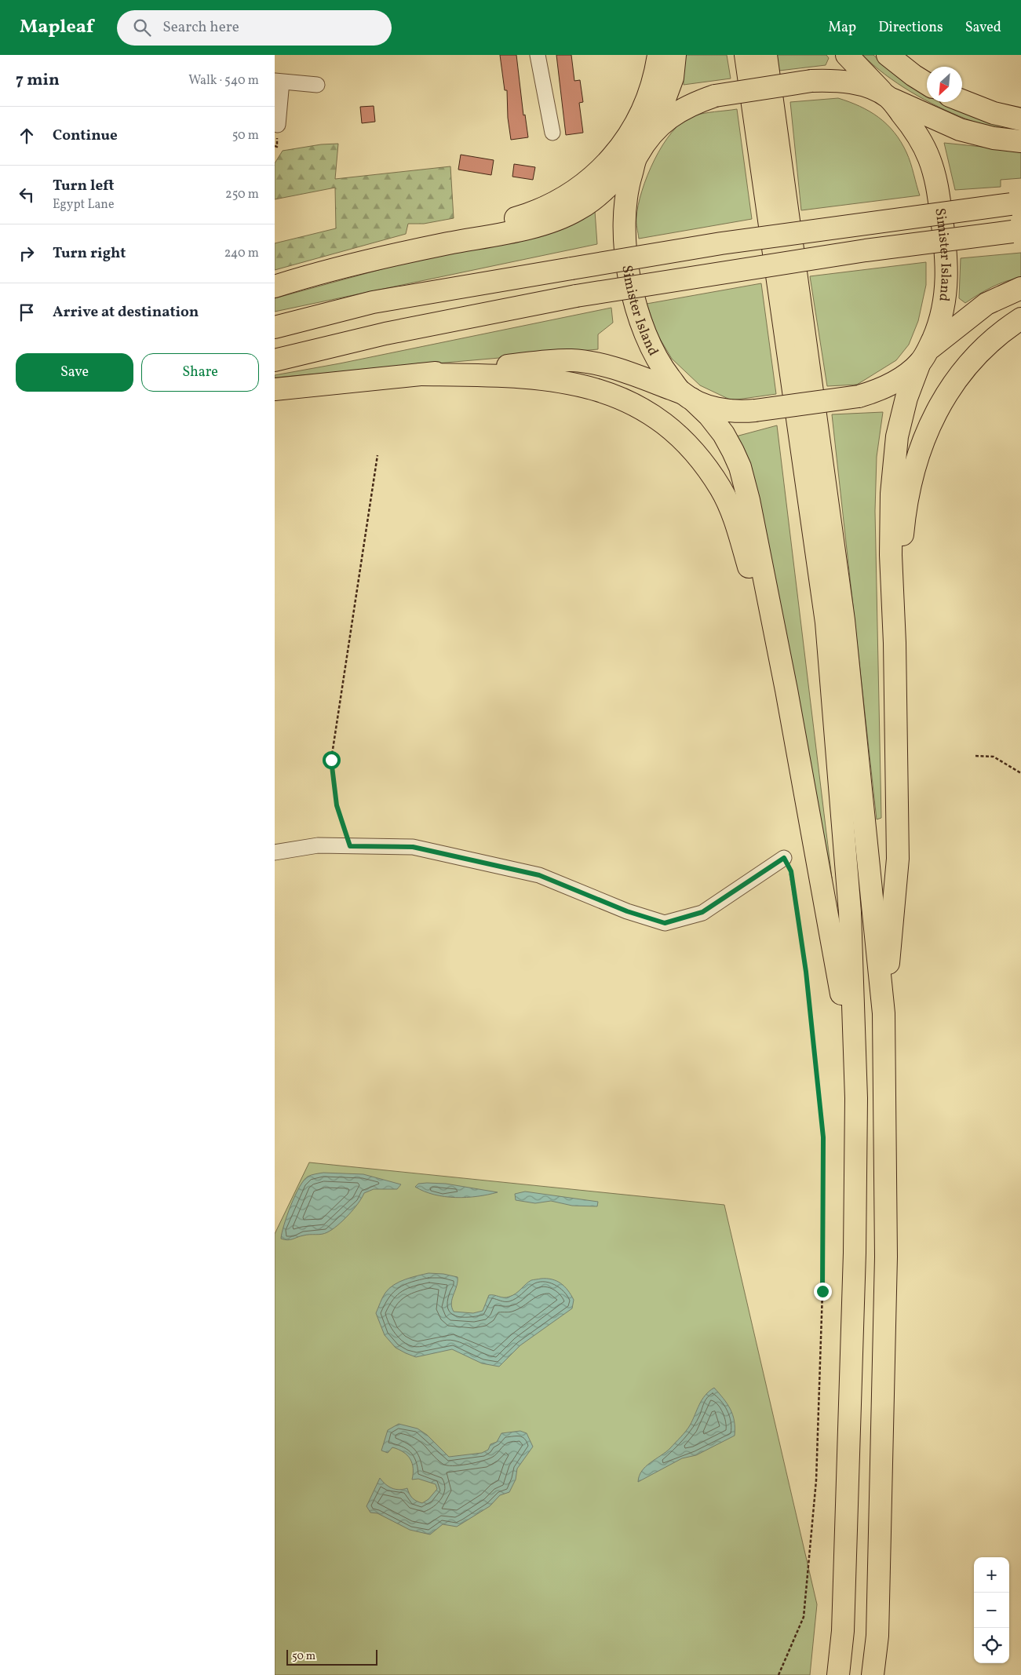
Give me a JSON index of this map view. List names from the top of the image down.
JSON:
{
  "streets": {
    "highway": ["Simister Island"]
  },
  "scale_bar": "50 m",
  "north": "bottom left",
  "page": {
    "header": "Mapleaf",
    "search": "Search here",
    "nav": ["Map", "Directions", "Saved"],
    "heading": ["7 min", "Walk · 540 m"],
    "list": [
      ["Continue", "50 m"],
      ["Turn left", "Egypt Lane", "250 m"],
      ["Turn right", "240 m"],
      "Arrive at destination"
    ],
    "buttons": ["Save", "Share"],
    "map_buttons": ["+", "−"],
    "scale": "50 m"
  }
}
